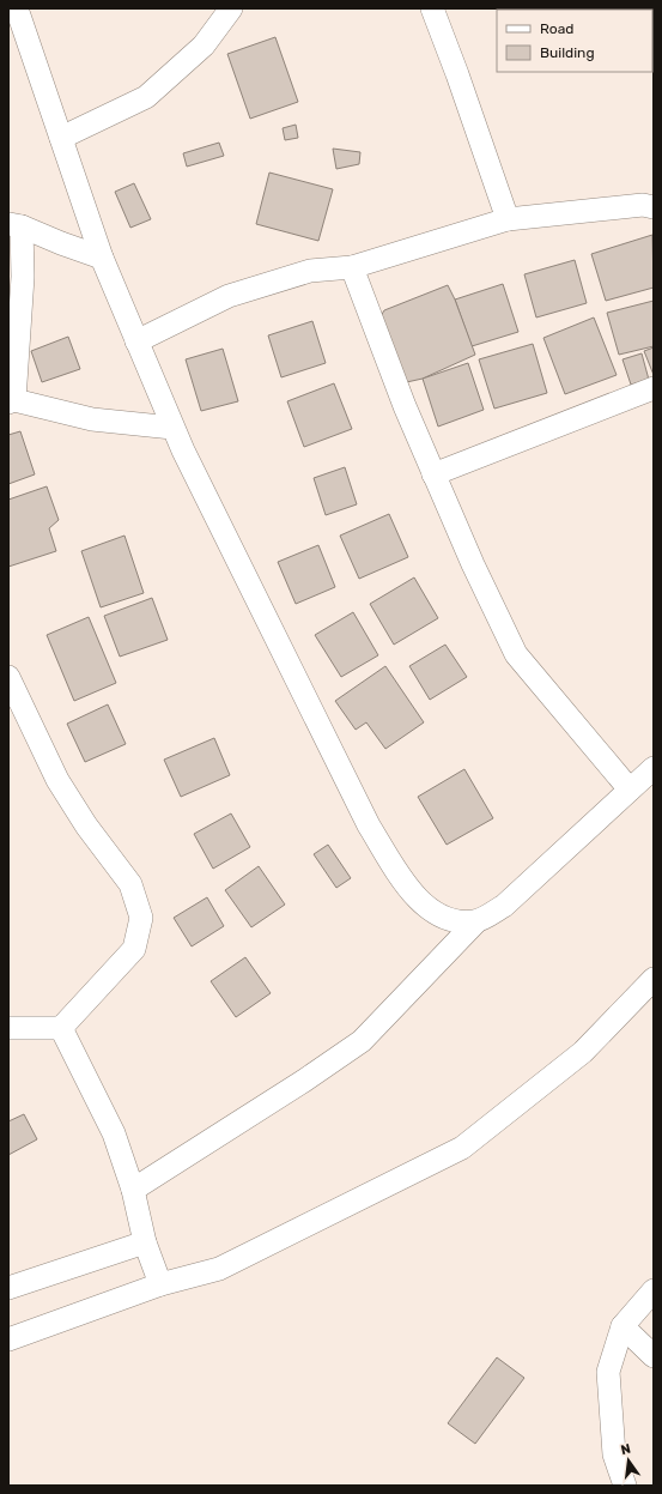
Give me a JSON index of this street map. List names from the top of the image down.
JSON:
{
  "legend": ["Road", "Building"],
  "north": "top"
}
